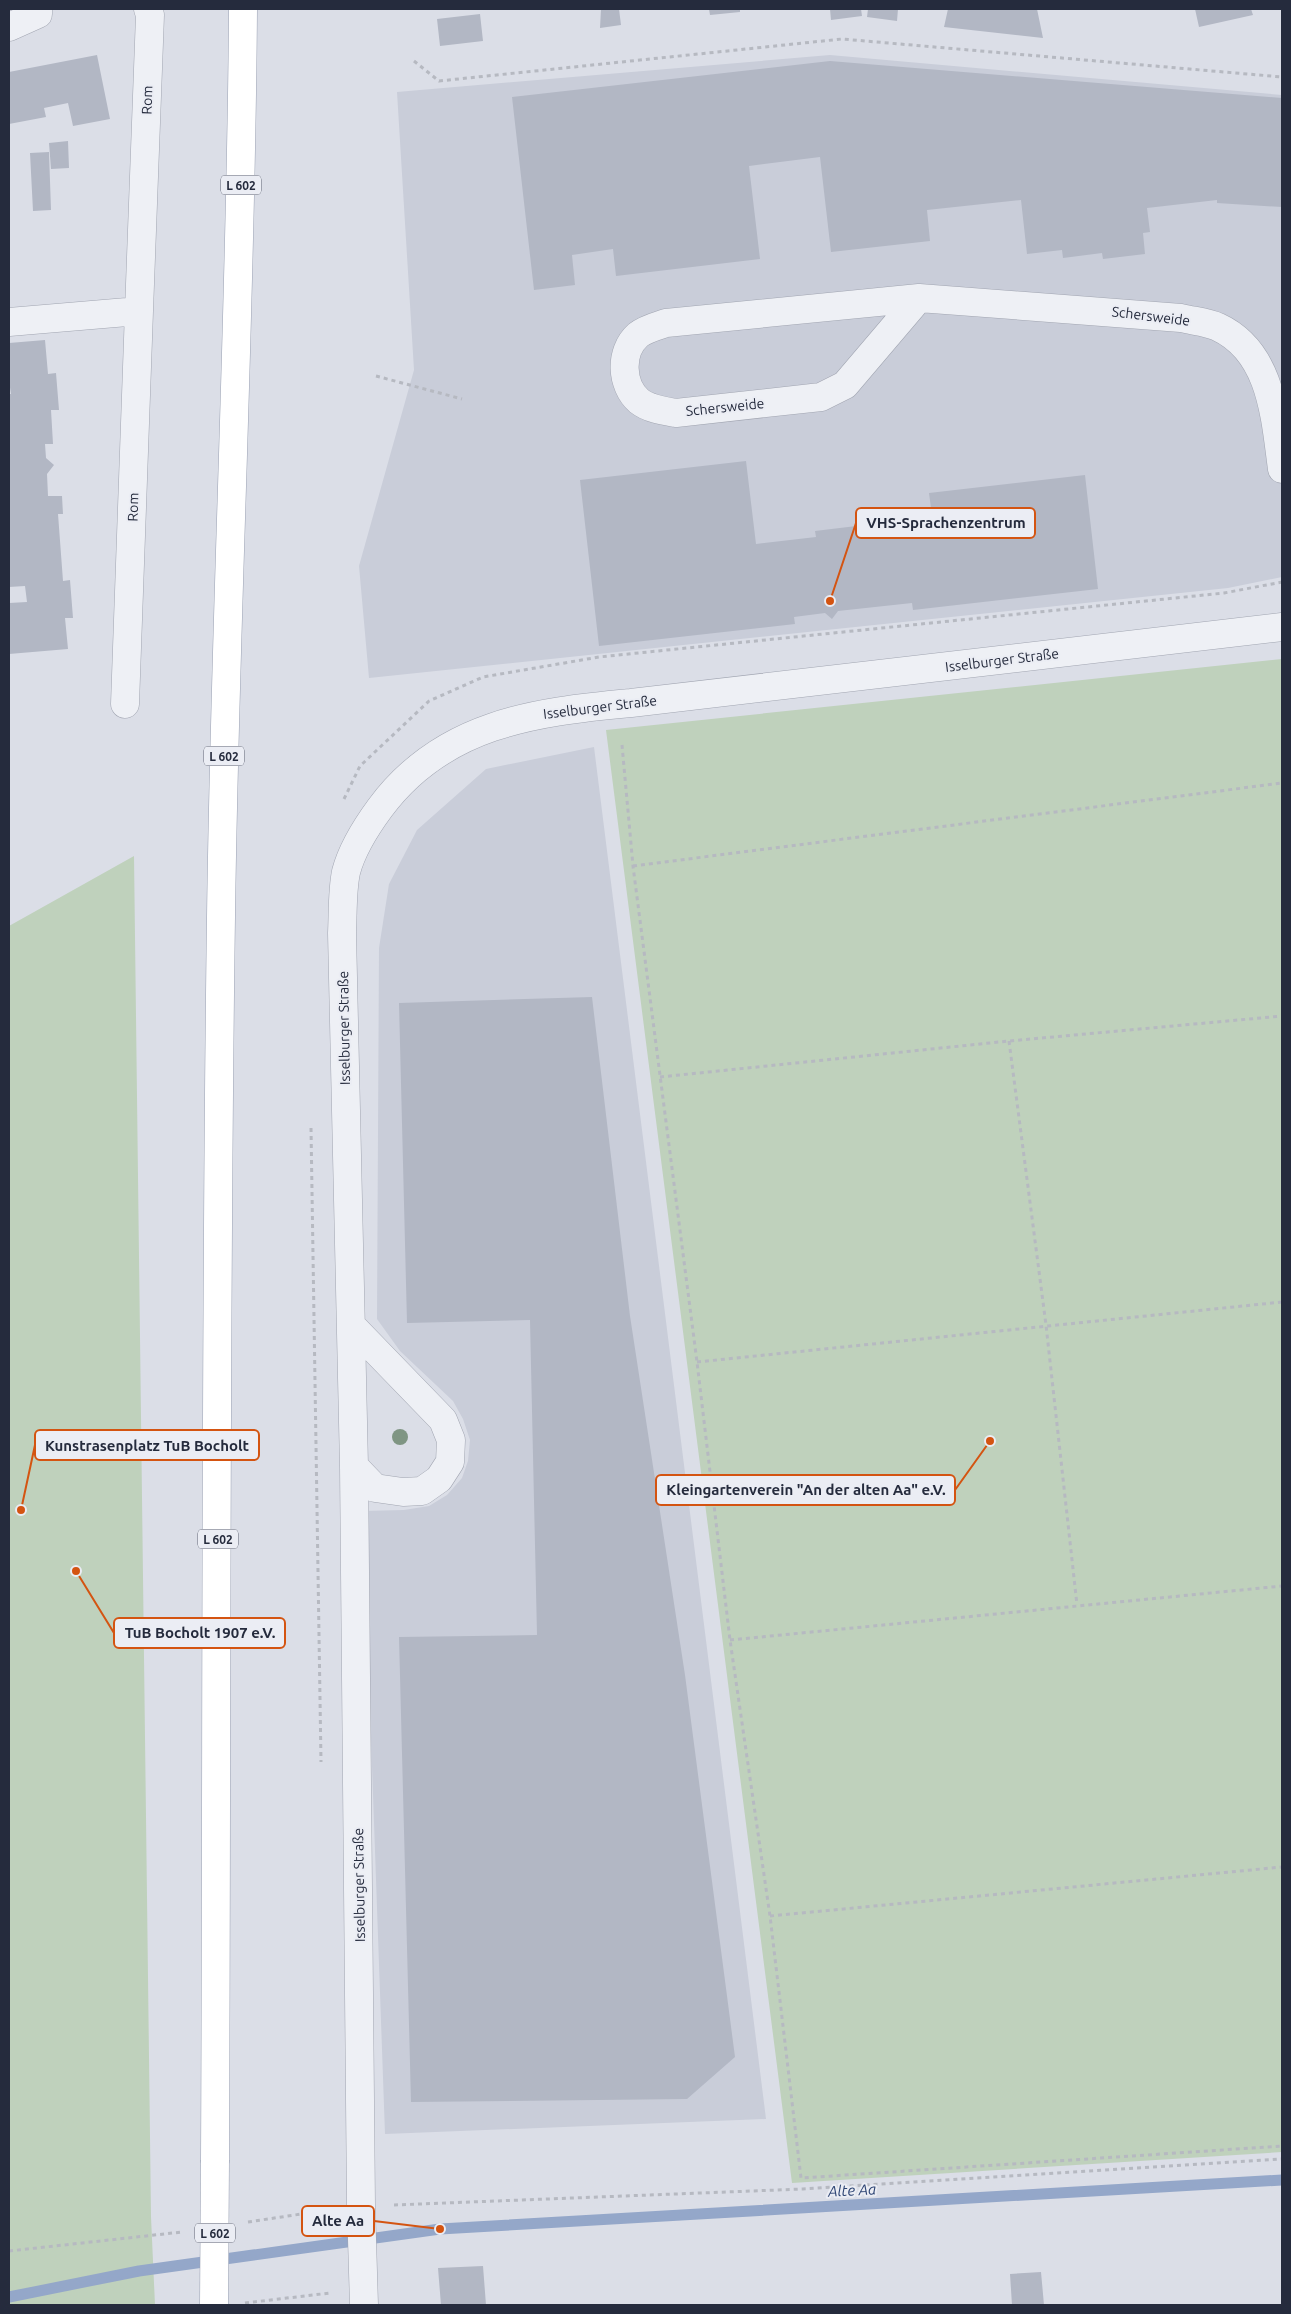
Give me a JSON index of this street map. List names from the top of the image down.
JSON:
{
  "streets": {
    "main road": ["L 602"],
    "street": ["Rom", "Schersweide", "Isselburger Straße"]
  },
  "water": ["Alte Aa"],
  "places": [
    "VHS-Sprachenzentrum",
    "Kleingartenverein \"An der alten Aa\" e.V.",
    "Kunstrasenplatz TuB Bocholt",
    "TuB Bocholt 1907 e.V.",
    "Alte Aa"
  ]
}
